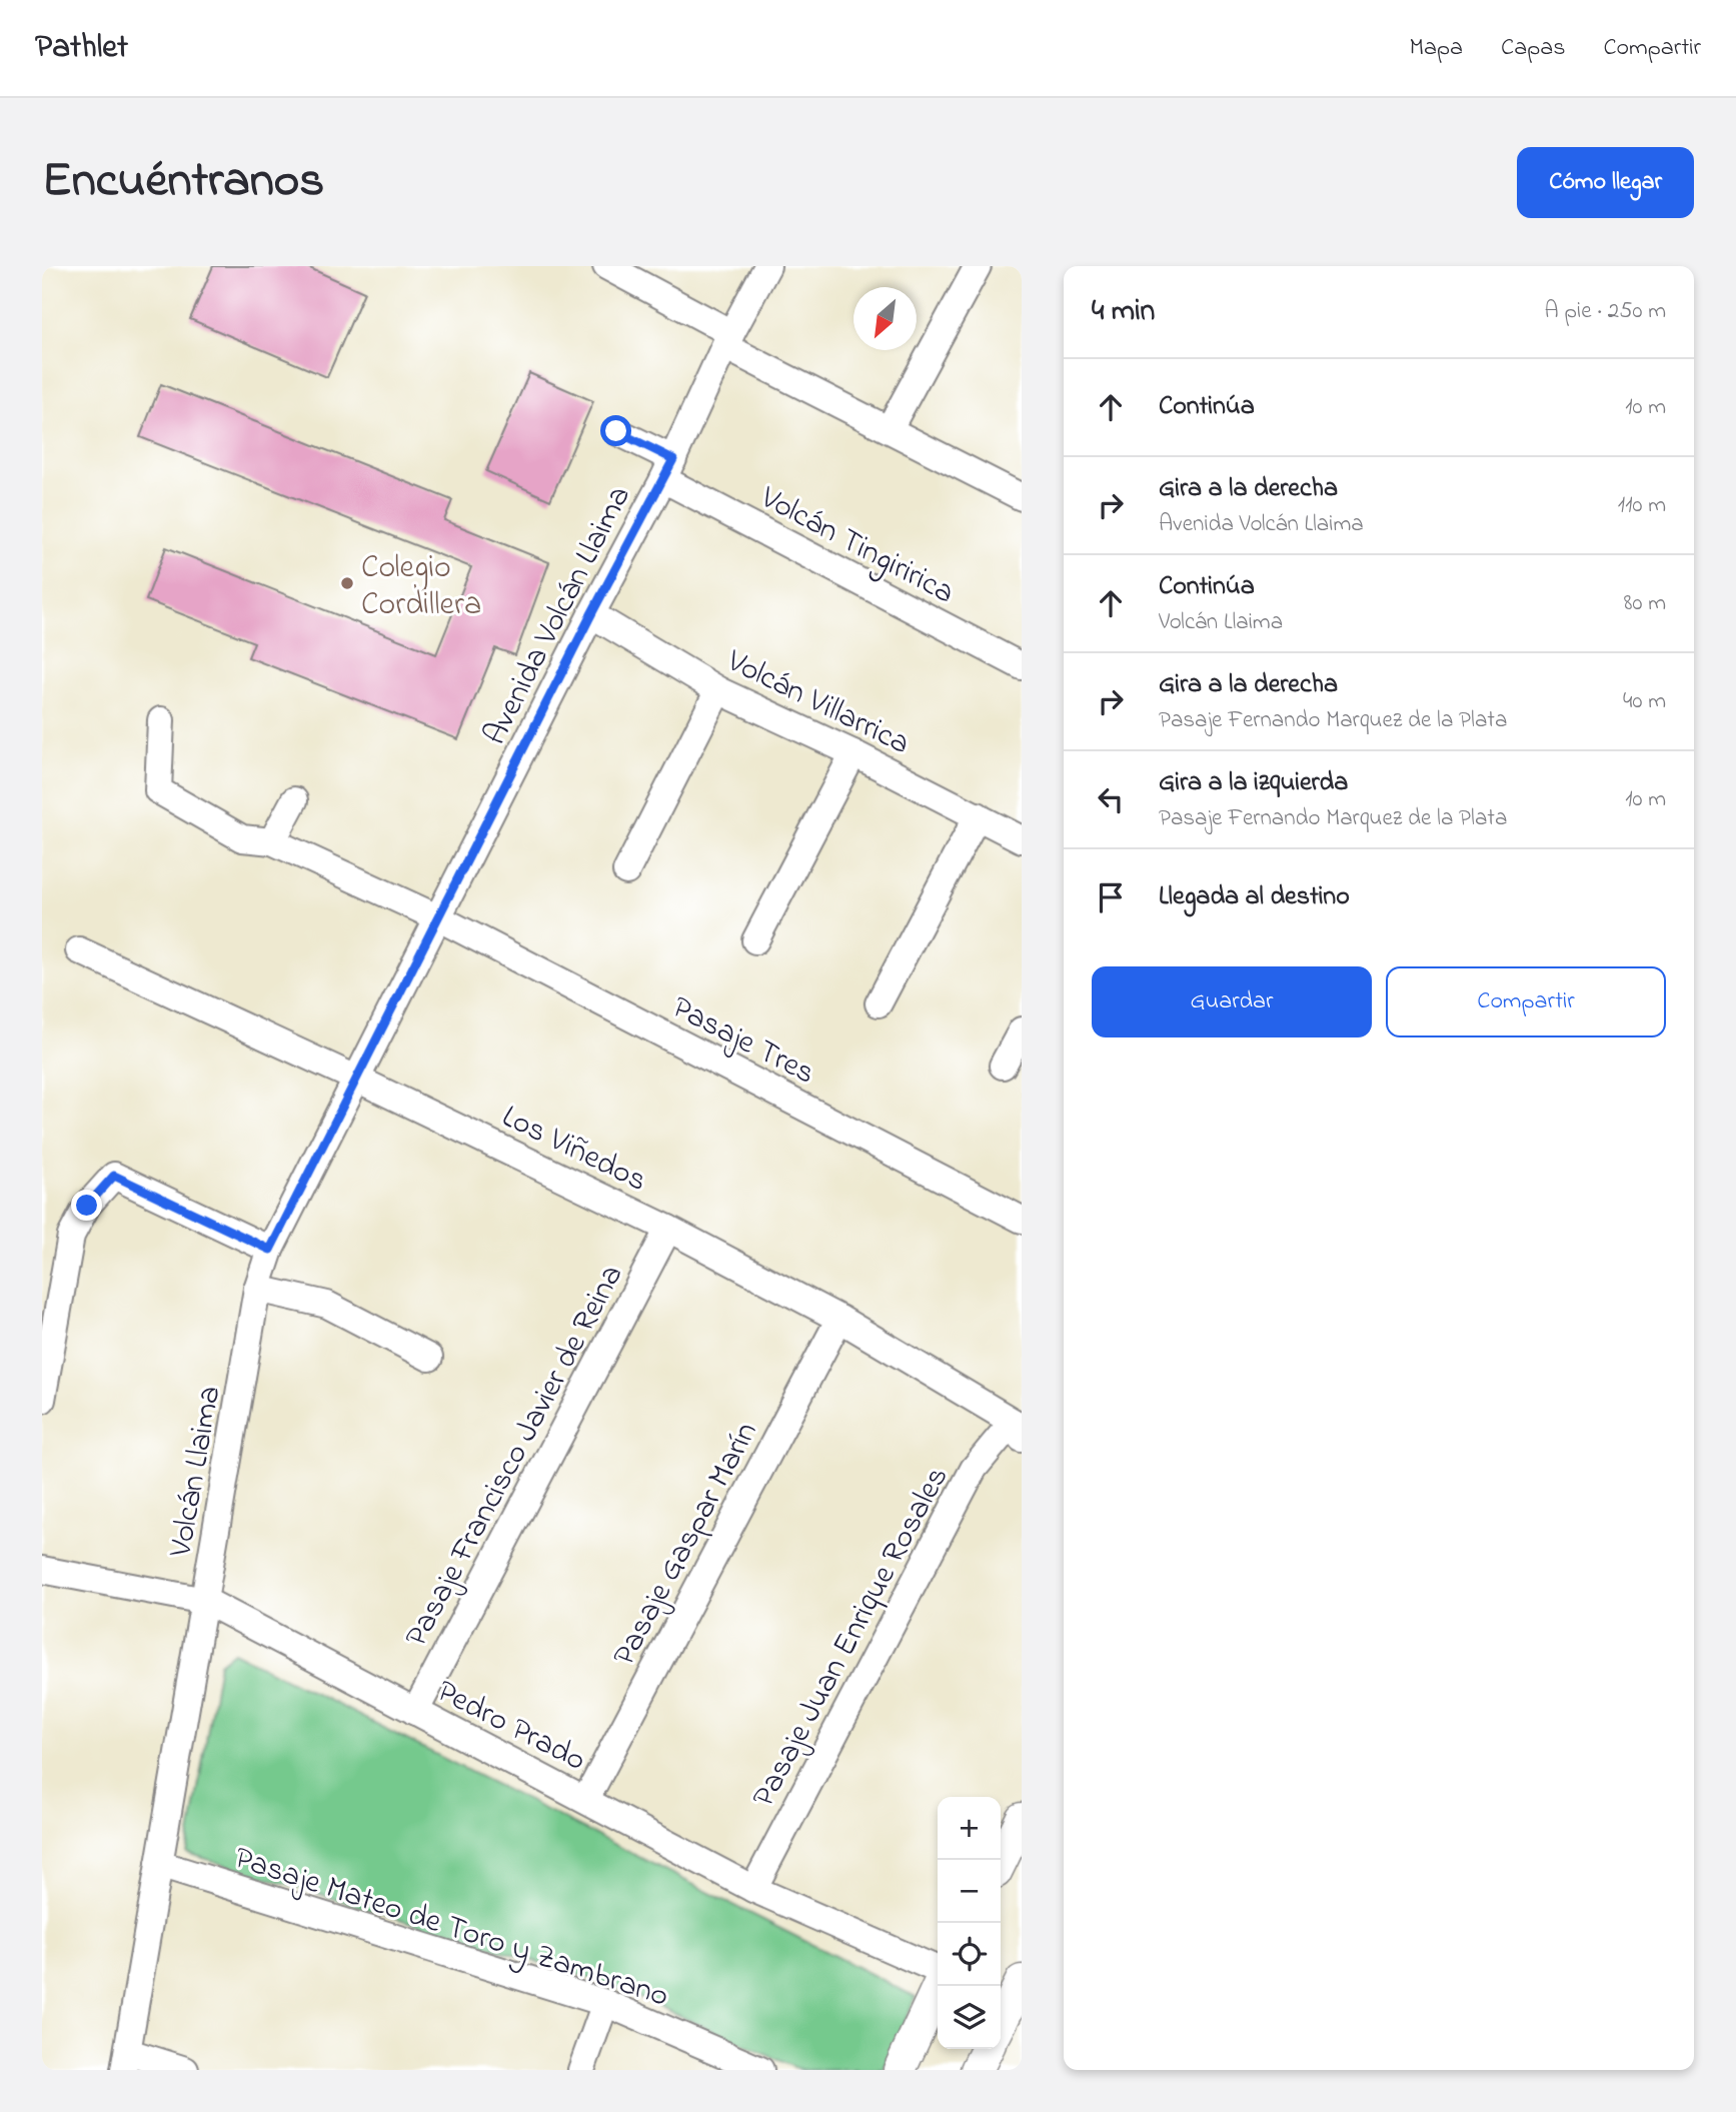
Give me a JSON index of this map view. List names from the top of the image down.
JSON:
{
  "streets": {
    "street": [
      "Volcán Tingiririca",
      "Avenida Volcán Llaima",
      "Volcán Villarrica",
      "Pasaje Tres",
      "Los Viñedos",
      "Pasaje Francisco Javier de Reina",
      "Volcán Llaima",
      "Pasaje Gaspar Marín",
      "Pasaje Juan Enrique Rosales",
      "Pedro Prado",
      "Pasaje Mateo de Toro y Zambrano"
    ]
  },
  "crossings": [
    ["Volcán Tingiririca", "Avenida Volcán Llaima"],
    ["Avenida Volcán Llaima", "Volcán Villarrica"],
    ["Avenida Volcán Llaima", "Pasaje Tres"],
    ["Avenida Volcán Llaima", "Volcán Llaima"],
    ["Pasaje Tres", "Volcán Llaima"],
    ["Los Viñedos", "Pasaje Francisco Javier de Reina"],
    ["Los Viñedos", "Volcán Llaima"],
    ["Los Viñedos", "Pasaje Gaspar Marín"],
    ["Los Viñedos", "Pasaje Juan Enrique Rosales"],
    ["Pasaje Francisco Javier de Reina", "Pedro Prado"],
    ["Volcán Llaima", "Pedro Prado"],
    ["Volcán Llaima", "Pasaje Mateo de Toro y Zambrano"],
    ["Pasaje Gaspar Marín", "Pedro Prado"],
    ["Pasaje Juan Enrique Rosales", "Pedro Prado"]
  ],
  "places": ["Colegio Cordillera"],
  "north": "bottom left",
  "page": {
    "header": "Pathlet",
    "nav": ["Mapa", "Capas", "Compartir"],
    "title": "Encuéntranos",
    "buttons": [
      "Cómo llegar",
      ["Guardar", "Compartir"]
    ],
    "heading": ["4 min", "A pie · 250 m"],
    "list": [
      ["Continúa", "10 m"],
      ["Gira a la derecha", "Avenida Volcán Llaima", "110 m"],
      ["Continúa", "Volcán Llaima", "80 m"],
      ["Gira a la derecha", "Pasaje Fernando Marquez de la Plata", "40 m"],
      ["Gira a la izquierda", "Pasaje Fernando Marquez de la Plata", "10 m"],
      "Llegada al destino"
    ],
    "map_buttons": ["+", "−"]
  }
}
